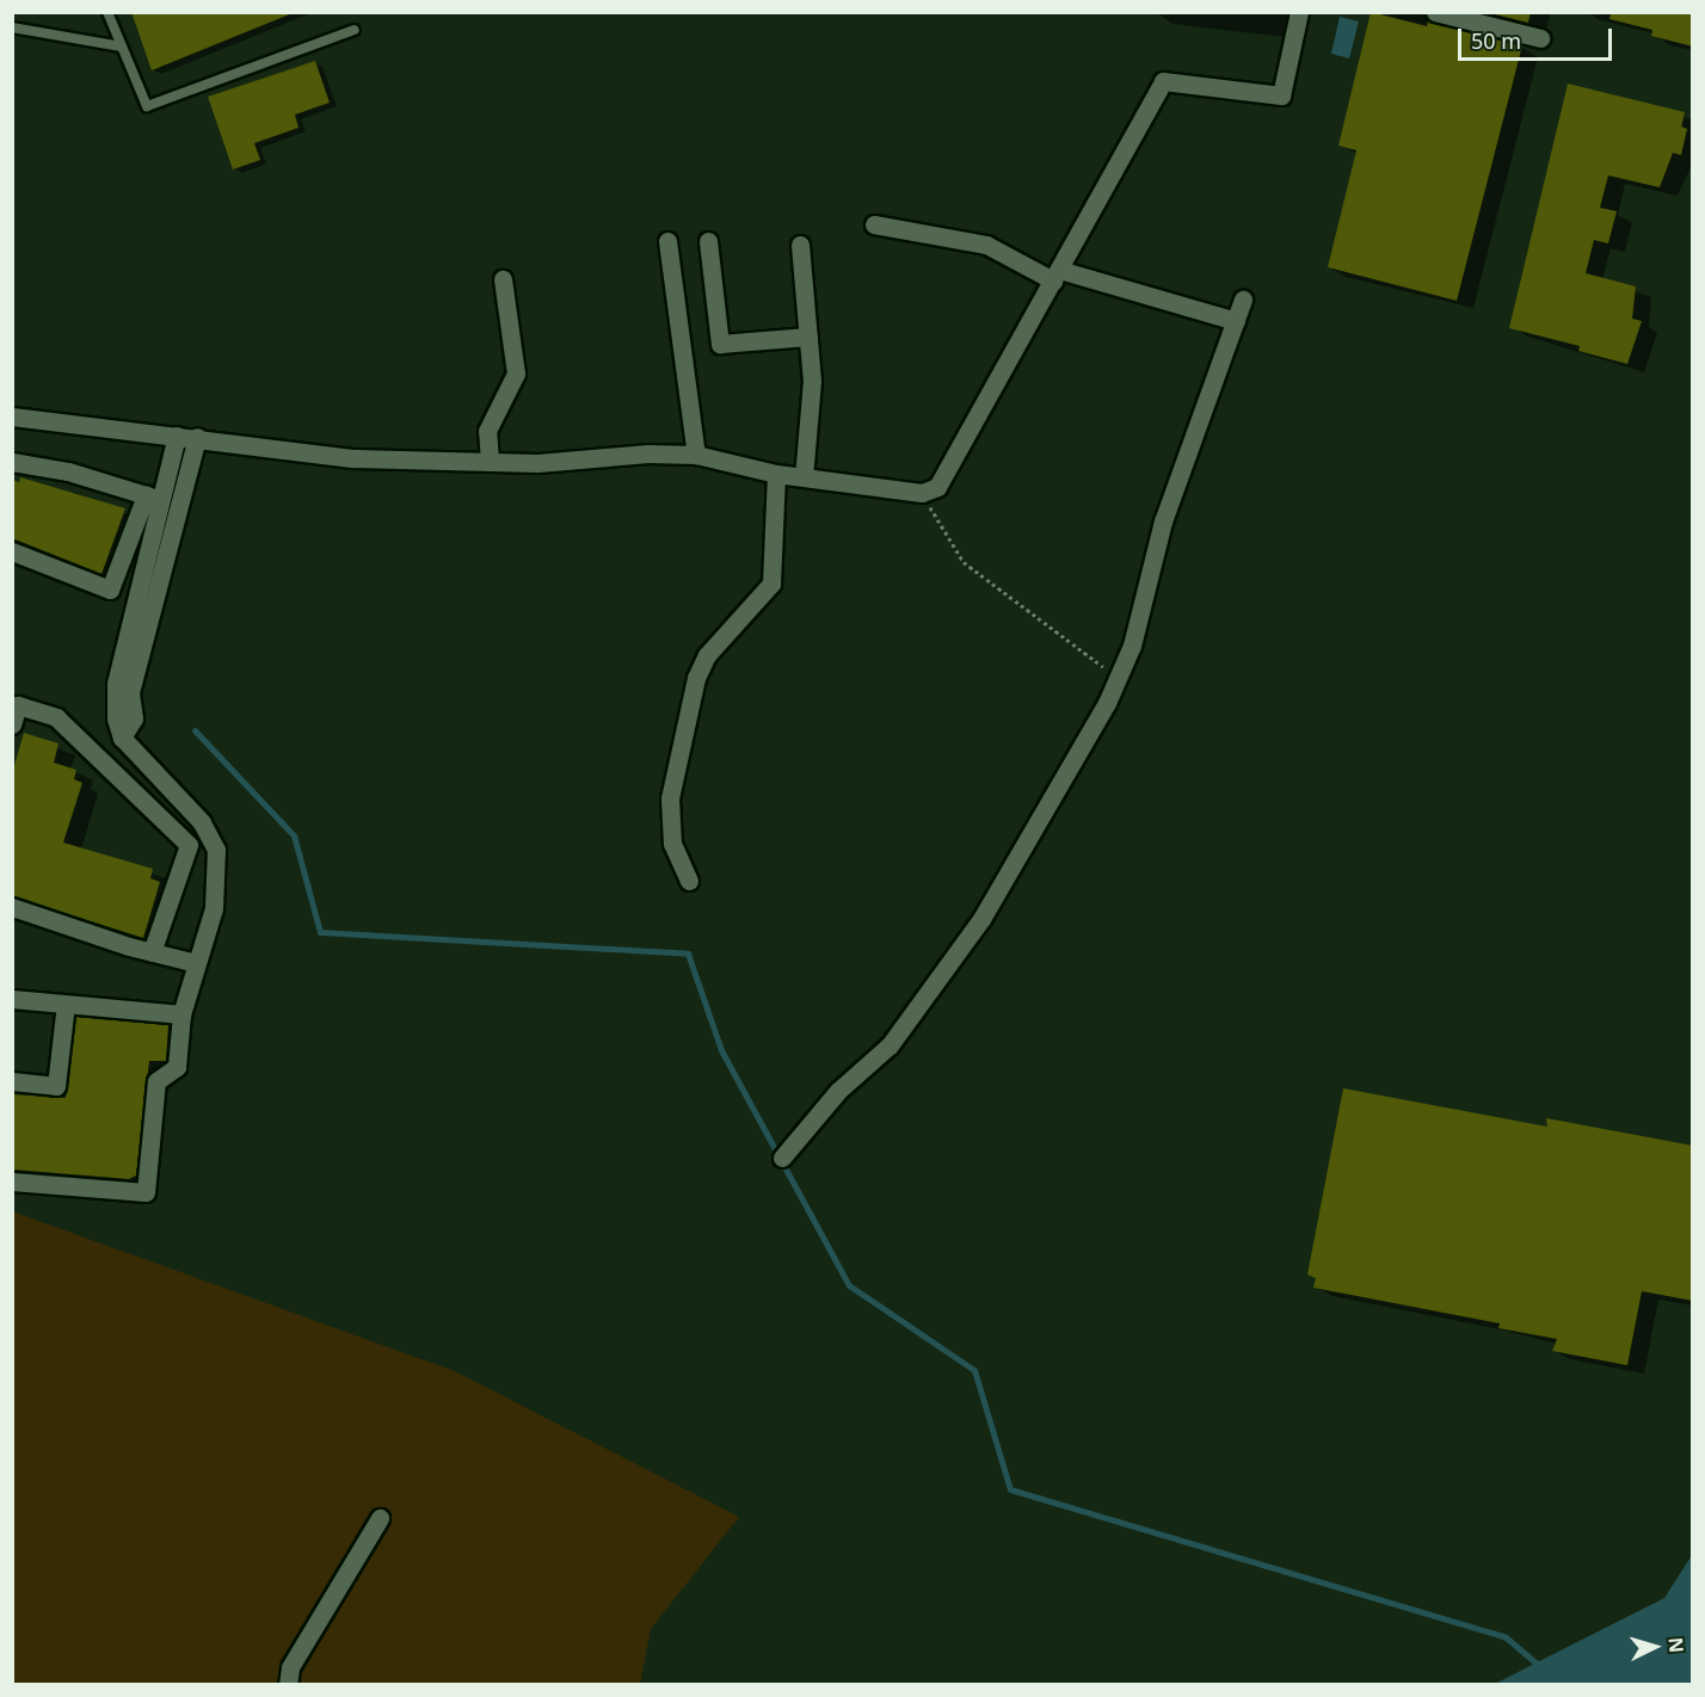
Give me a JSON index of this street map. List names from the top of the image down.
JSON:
{
  "scale_bar": "50 m",
  "north": "right"
}
